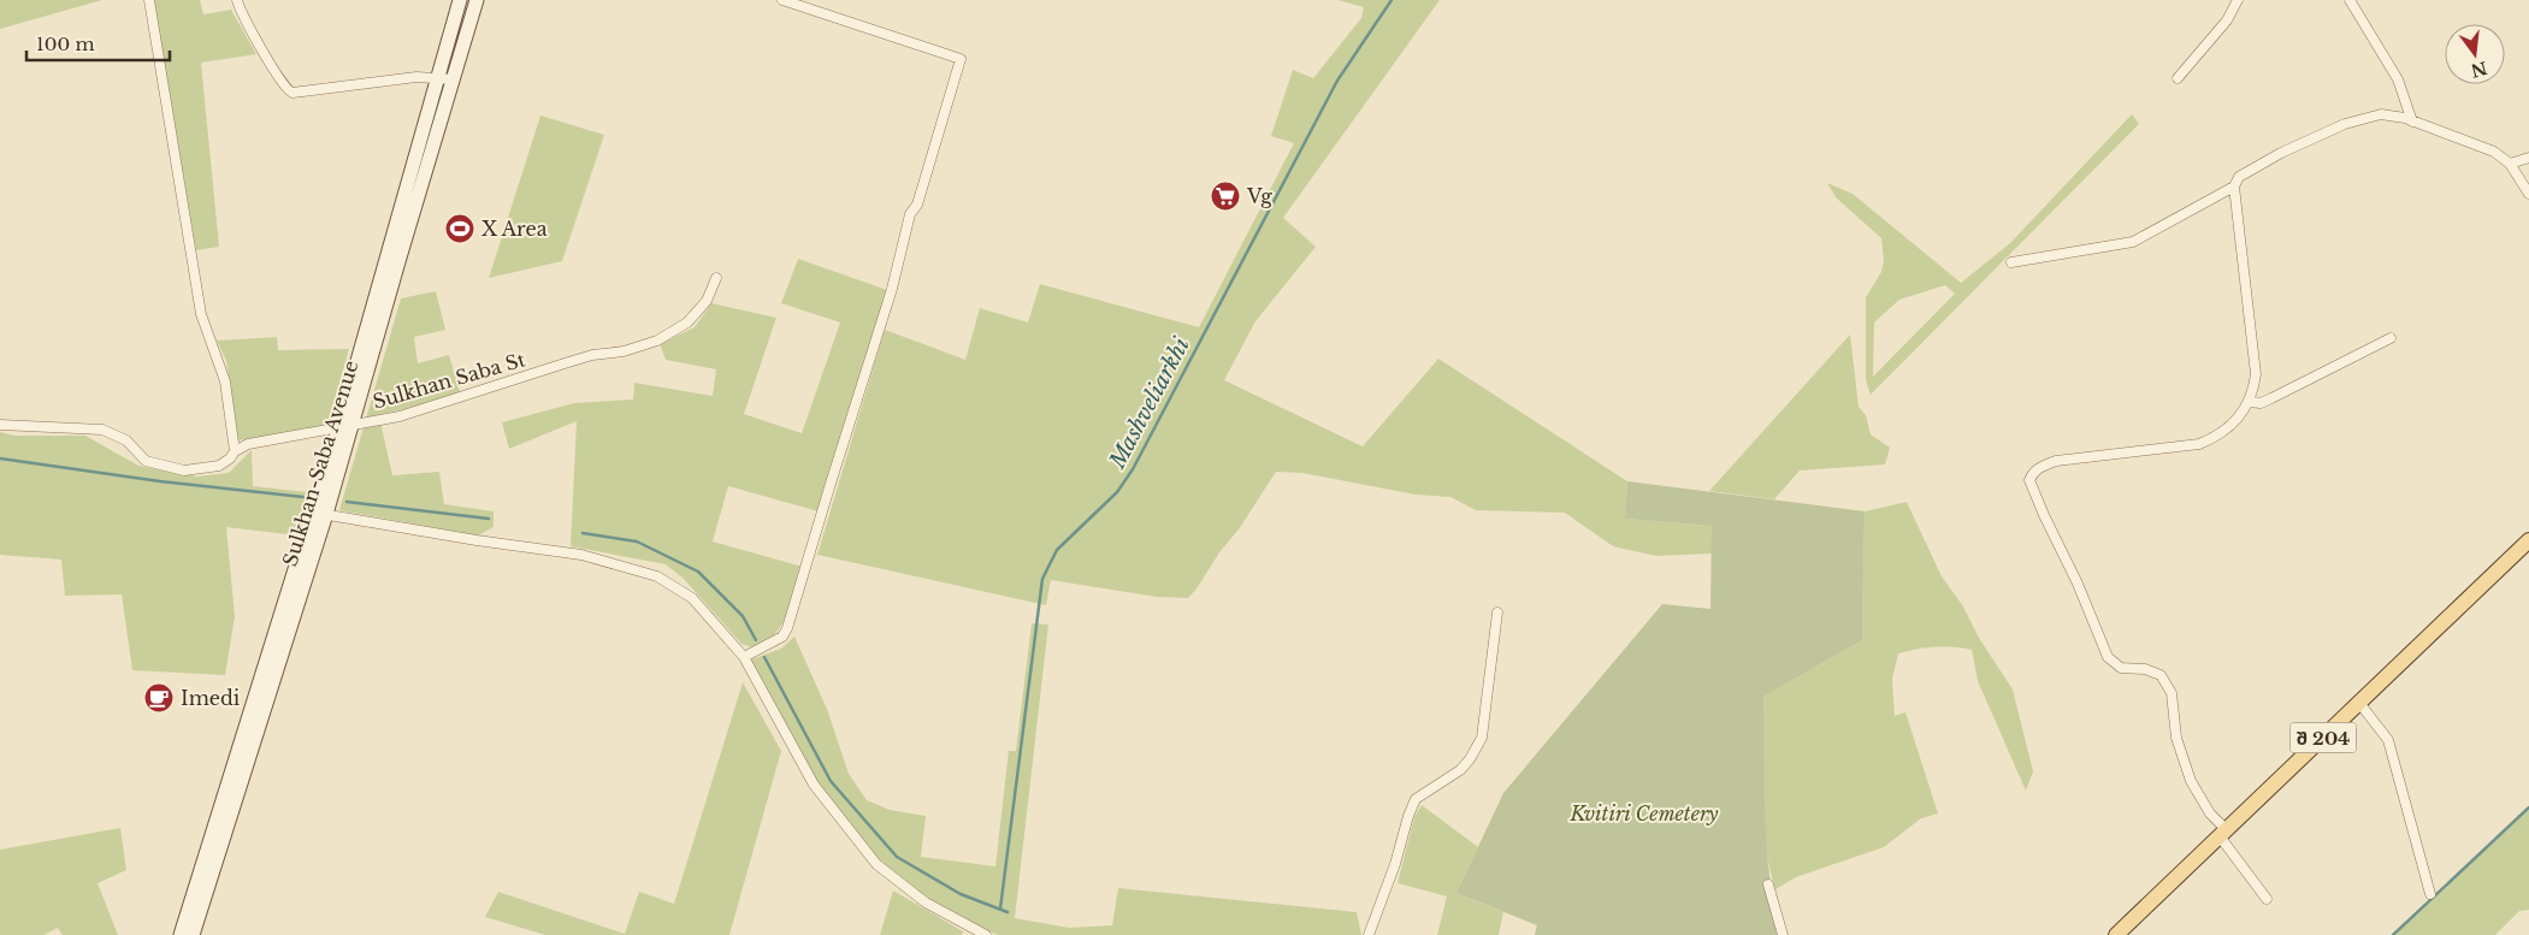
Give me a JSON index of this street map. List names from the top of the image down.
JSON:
{
  "streets": {
    "main road": ["Sulkhan-Saba Avenue", "შ 204"],
    "street": ["Sulkhan Saba St"]
  },
  "crossings": [
    ["Sulkhan Saba St", "Sulkhan-Saba Avenue"]
  ],
  "water": ["Mashveliarkhi"],
  "parks": ["Kvitiri Cemetery"],
  "places": {
    "supermarket": ["Vg"],
    "sports": ["X Area"],
    "cafe": ["Imedi"]
  },
  "scale_bar": "100 m",
  "north": "bottom"
}
